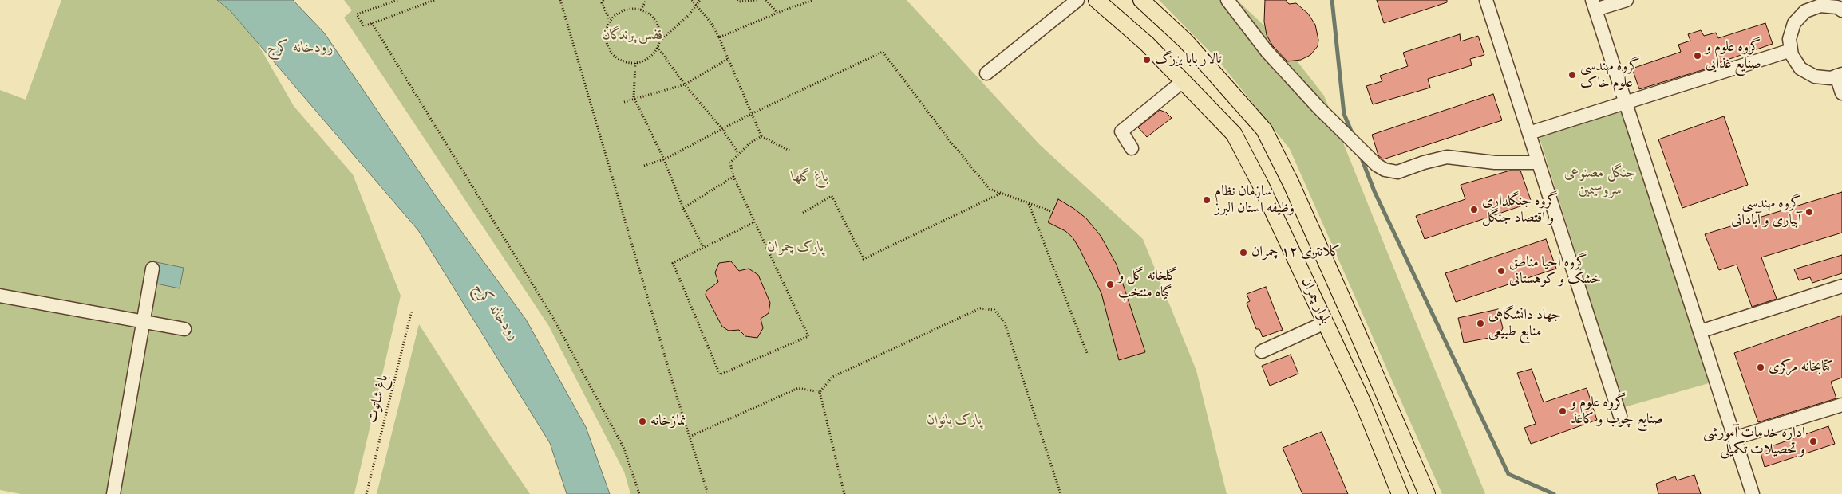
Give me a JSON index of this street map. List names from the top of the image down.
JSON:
{
  "streets": {
    "main road": ["بلوار چمران"],
    "path": ["باغ شاتوت"]
  },
  "water": ["رودخانه کرج"],
  "parks": [
    "قفس پرندگان",
    "جنگل مصنوعی سروسیمین",
    "باغ گلها",
    "پارک چمران",
    "پارک بانوان"
  ],
  "places": [
    "گروه علوم و صنایع غذایی",
    "تالار بابا بزرگ",
    "گروه مهندسی علوم خاک",
    "سازمان نظام وظیفه استان البرز",
    "گروه جنگلداری و اقتصاد جنگل",
    "گروه مهندسی آبیاری و آبادانی",
    "کلانتری ۱۲ چمران",
    "گروه احیا مناطق خشک و کوهستانی",
    "گلخانه گل و گیاه منتخب",
    "جهاد دانشگاهی منابع طبیعی",
    "کتابخانه مرکزی",
    "گروه علوم و صنایع چوب و کاغذ",
    "نمازخانه",
    "اداره خدمات آموزشی و تحصیلات تکمیلی"
  ]
}
